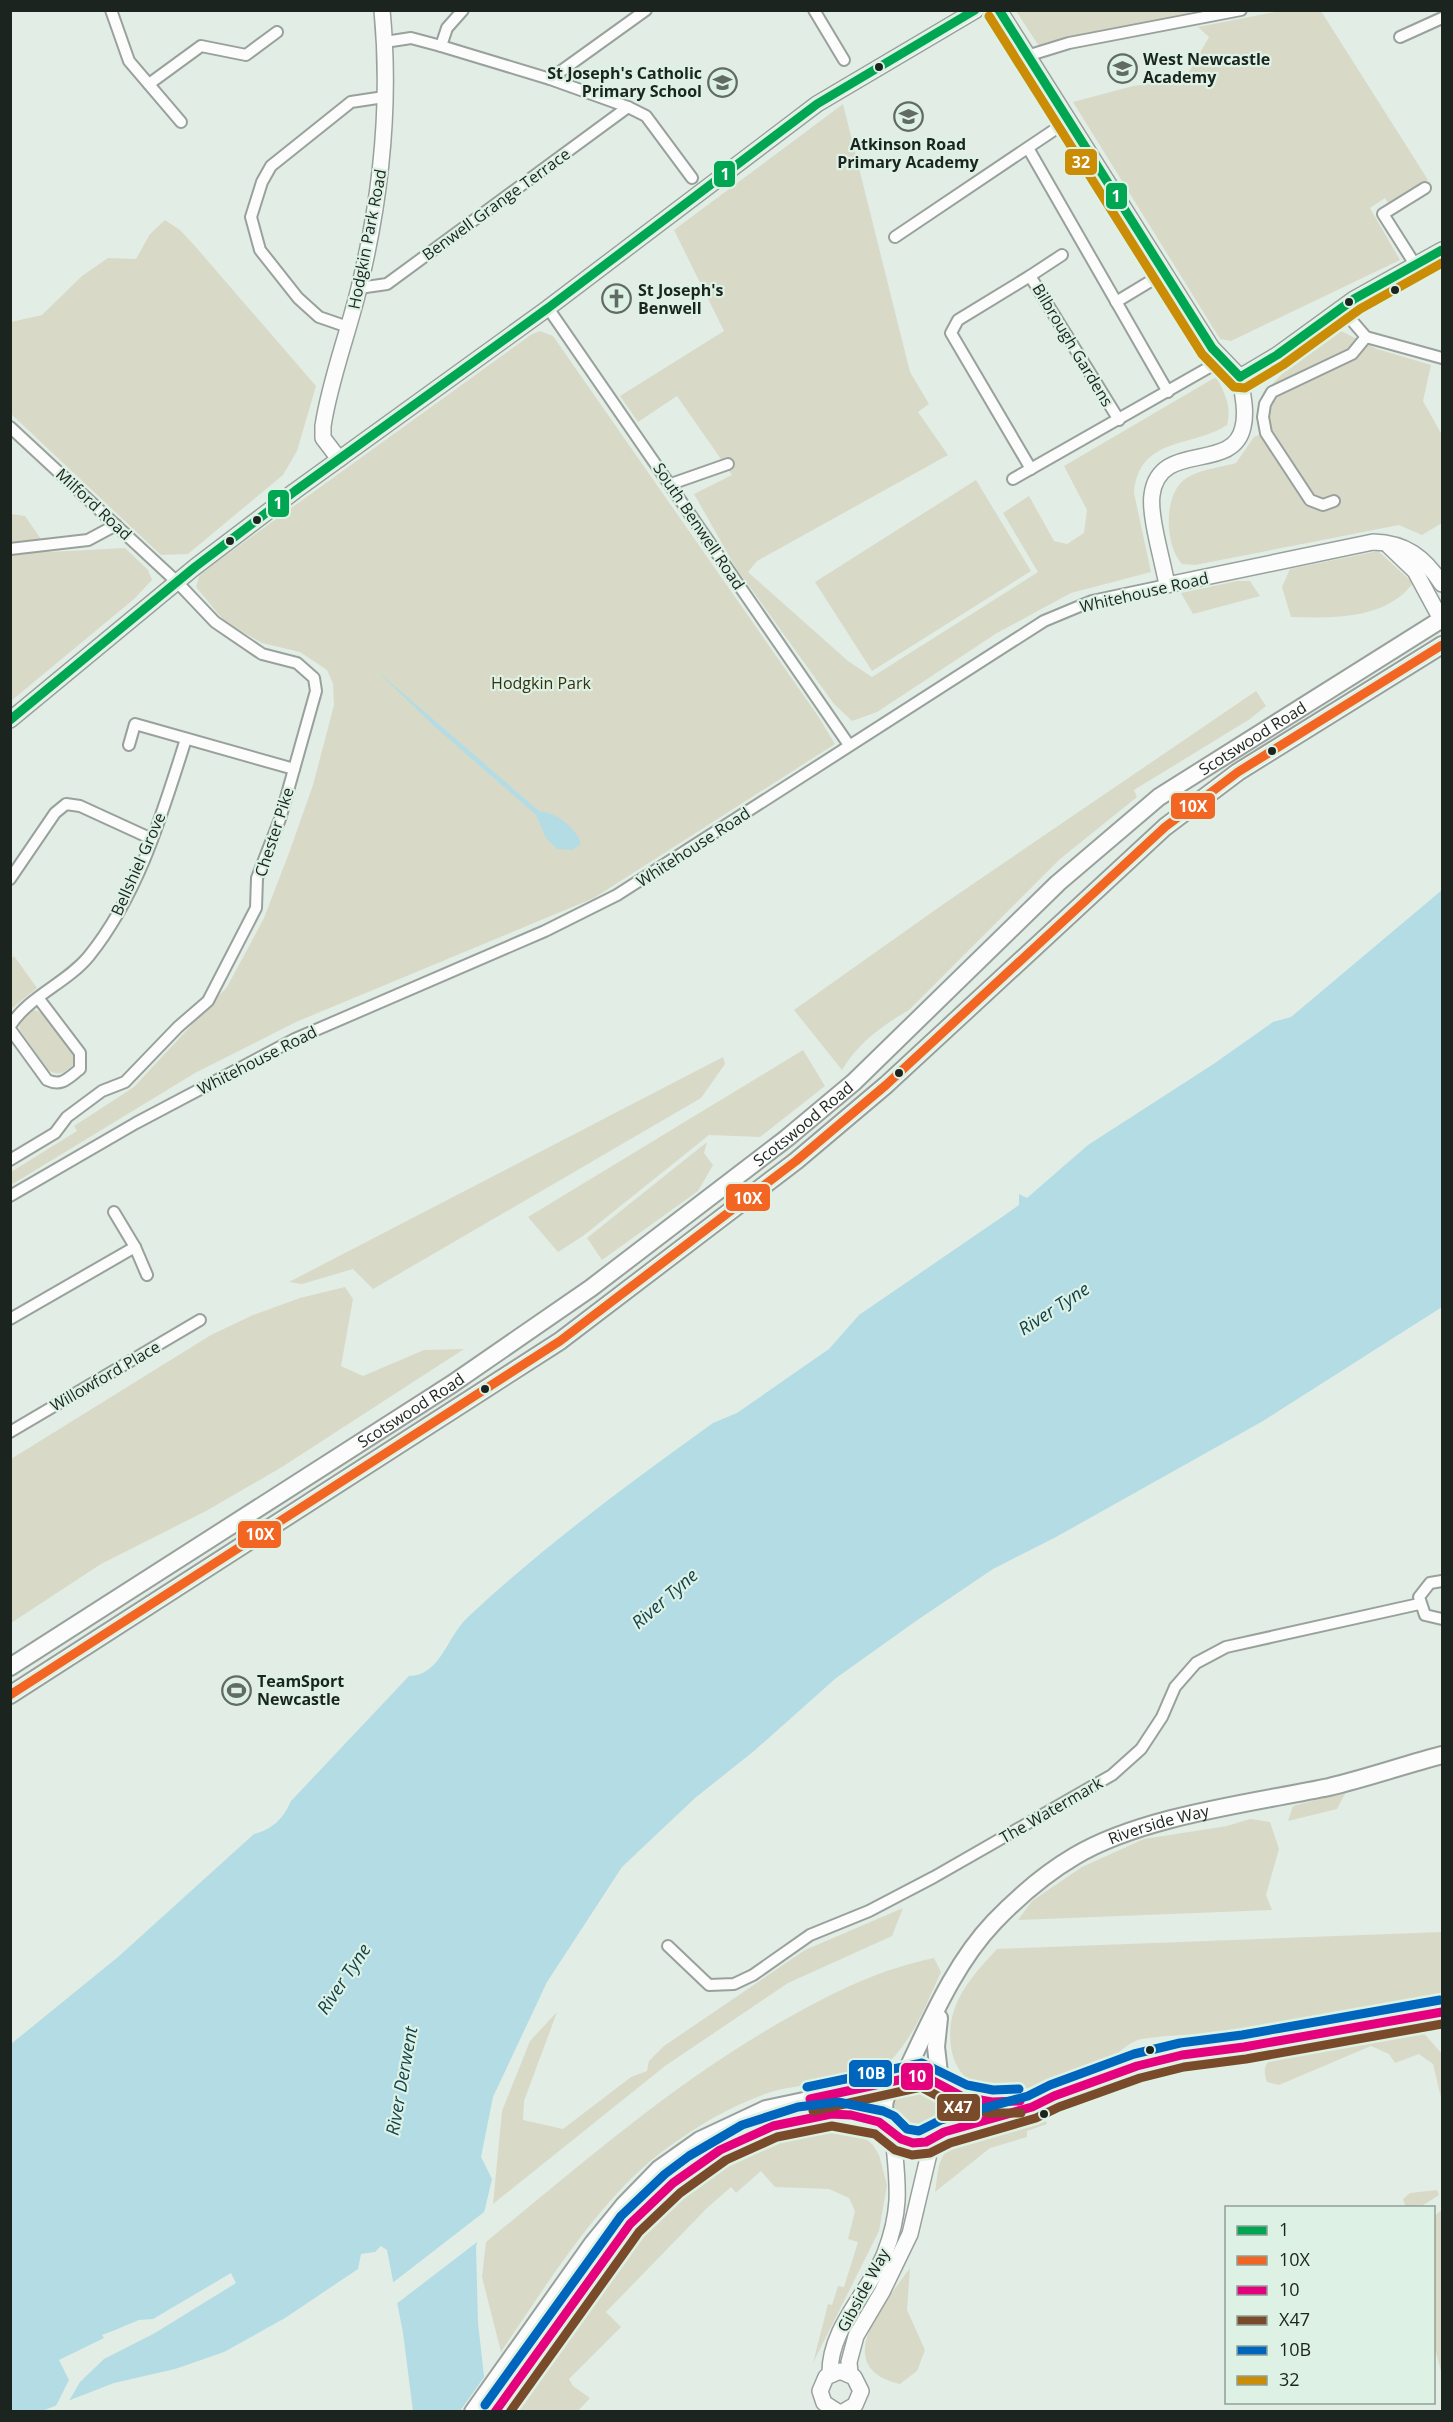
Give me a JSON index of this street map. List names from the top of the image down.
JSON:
{
  "streets": {
    "main road": ["Scotswood Road", "Riverside Way"],
    "street": [
      "Benwell Grange Terrace",
      "Hodgkin Park Road",
      "Bilbrough Gardens",
      "Milford Road",
      "South Benwell Road",
      "Whitehouse Road",
      "Chester Pike",
      "Bellshiel Grove",
      "Willowford Place",
      "The Watermark",
      "Gibside Way"
    ]
  },
  "crossings": [
    ["Benwell Grange Terrace", "Hodgkin Park Road"],
    ["Milford Road", "Chester Pike"],
    ["South Benwell Road", "Whitehouse Road"],
    ["Riverside Way", "Gibside Way"]
  ],
  "water": ["River Tyne", "River Derwent"],
  "parks": ["Hodgkin Park"],
  "places": {
    "school or university": ["West Newcastle Academy", "St Joseph's Catholic Primary School", "Atkinson Road Primary Academy"],
    "church": ["St Joseph's Benwell"],
    "sports": ["TeamSport Newcastle"]
  },
  "lines": [
    "transit line 1",
    "transit line 32",
    "transit line 10X",
    "transit line 10B",
    "transit line 10",
    "transit line X47"
  ],
  "legend": [
    "1",
    "10X",
    "10",
    "X47",
    "10B",
    "32"
  ]
}
